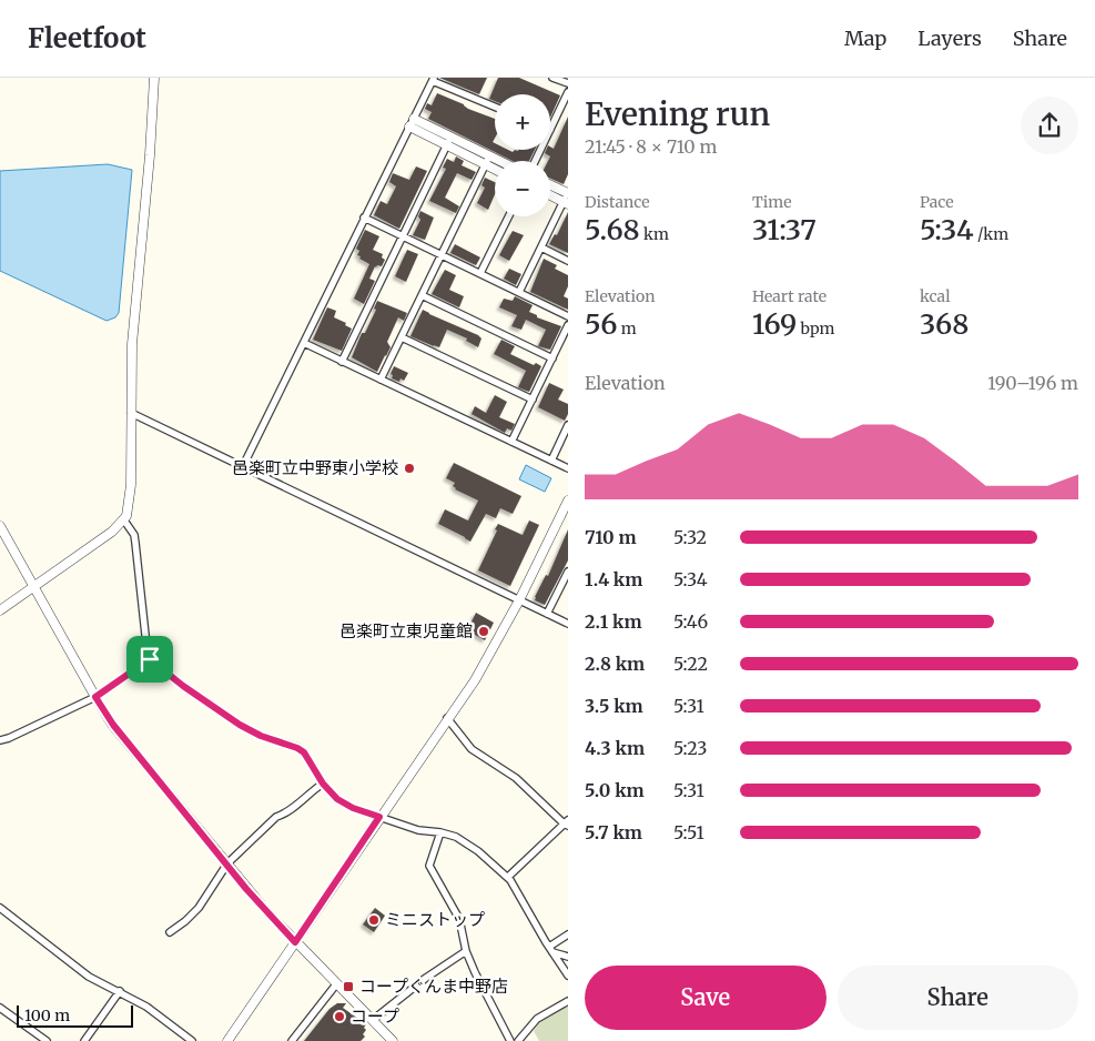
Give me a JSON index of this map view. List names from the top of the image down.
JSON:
{
  "places": {
    "other": [
      "邑楽町立中野東小学校",
      "邑楽町立東児童館",
      "ミニストップ",
      "コープ"
    ],
    "transit": ["コープぐんま中野店"]
  },
  "scale_bar": "100 m",
  "page": {
    "header": "Fleetfoot",
    "nav": ["Map", "Layers", "Share"],
    "heading": ["Evening run", "21:45 · 8 × 710 m"],
    "map_buttons": ["+", "−"],
    "stats": [
      ["Distance", "5.68 km"],
      ["Time", "31:37"],
      ["Pace", "5:34 /km"],
      ["Elevation", "56 m"],
      ["Heart rate", "169 bpm"],
      ["kcal", "368"]
    ],
    "chart": ["Elevation", "190–196 m"],
    "list": [
      {
        "name": "710 m",
        "note": "5:32"
      },
      {
        "name": "1.4 km",
        "note": "5:34"
      },
      {
        "name": "2.1 km",
        "note": "5:46"
      },
      {
        "name": "2.8 km",
        "note": "5:22"
      },
      {
        "name": "3.5 km",
        "note": "5:31"
      },
      {
        "name": "4.3 km",
        "note": "5:23"
      },
      {
        "name": "5.0 km",
        "note": "5:31"
      },
      {
        "name": "5.7 km",
        "note": "5:51"
      }
    ],
    "buttons": ["Save", "Share"],
    "scale": "100 m"
  }
}
